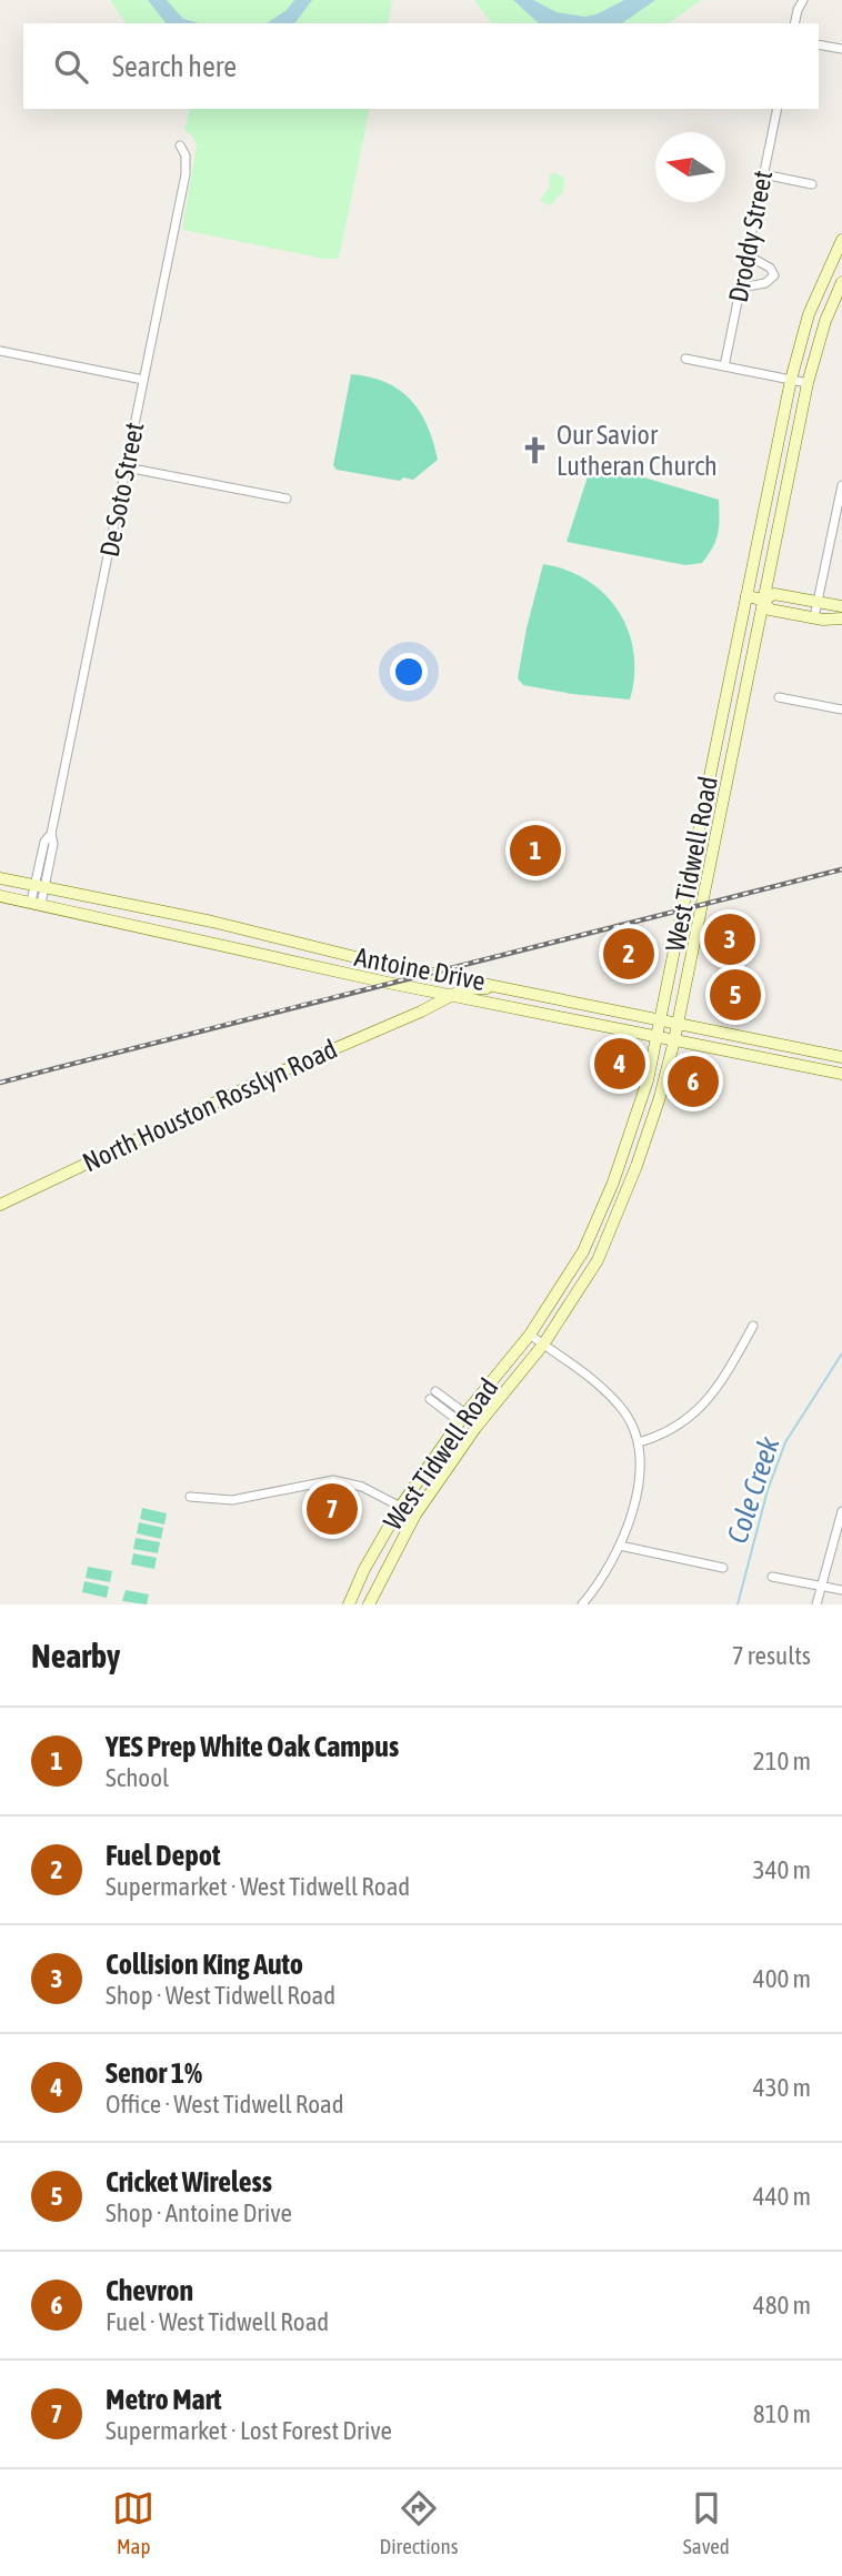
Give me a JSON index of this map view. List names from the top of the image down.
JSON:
{
  "streets": {
    "main road": ["West Tidwell Road", "Antoine Drive", "North Houston Rosslyn Road"],
    "street": ["Droddy Street", "De Soto Street"]
  },
  "crossings": [
    ["De Soto Street", "Antoine Drive"],
    ["West Tidwell Road", "Antoine Drive"],
    ["Antoine Drive", "North Houston Rosslyn Road"]
  ],
  "water": ["Cole Creek"],
  "places": {
    "church": ["Our Savior Lutheran Church"]
  },
  "north": "left",
  "page": {
    "search": "Search here",
    "pins": [
      "1",
      "3",
      "2",
      "5",
      "4",
      "6",
      "7"
    ],
    "heading": ["Nearby", "7 results"],
    "list": [
      {
        "mark": "1",
        "name": "YES Prep White Oak Campus",
        "note": "School",
        "value": "210 m"
      },
      {
        "mark": "2",
        "name": "Fuel Depot",
        "note": "Supermarket · West Tidwell Road",
        "value": "340 m"
      },
      {
        "mark": "3",
        "name": "Collision King Auto",
        "note": "Shop · West Tidwell Road",
        "value": "400 m"
      },
      {
        "mark": "4",
        "name": "Senor 1%",
        "note": "Office · West Tidwell Road",
        "value": "430 m"
      },
      {
        "mark": "5",
        "name": "Cricket Wireless",
        "note": "Shop · Antoine Drive",
        "value": "440 m"
      },
      {
        "mark": "6",
        "name": "Chevron",
        "note": "Fuel · West Tidwell Road",
        "value": "480 m"
      },
      {
        "mark": "7",
        "name": "Metro Mart",
        "note": "Supermarket · Lost Forest Drive",
        "value": "810 m"
      }
    ],
    "nav": ["Map", "Directions", "Saved"]
  }
}
